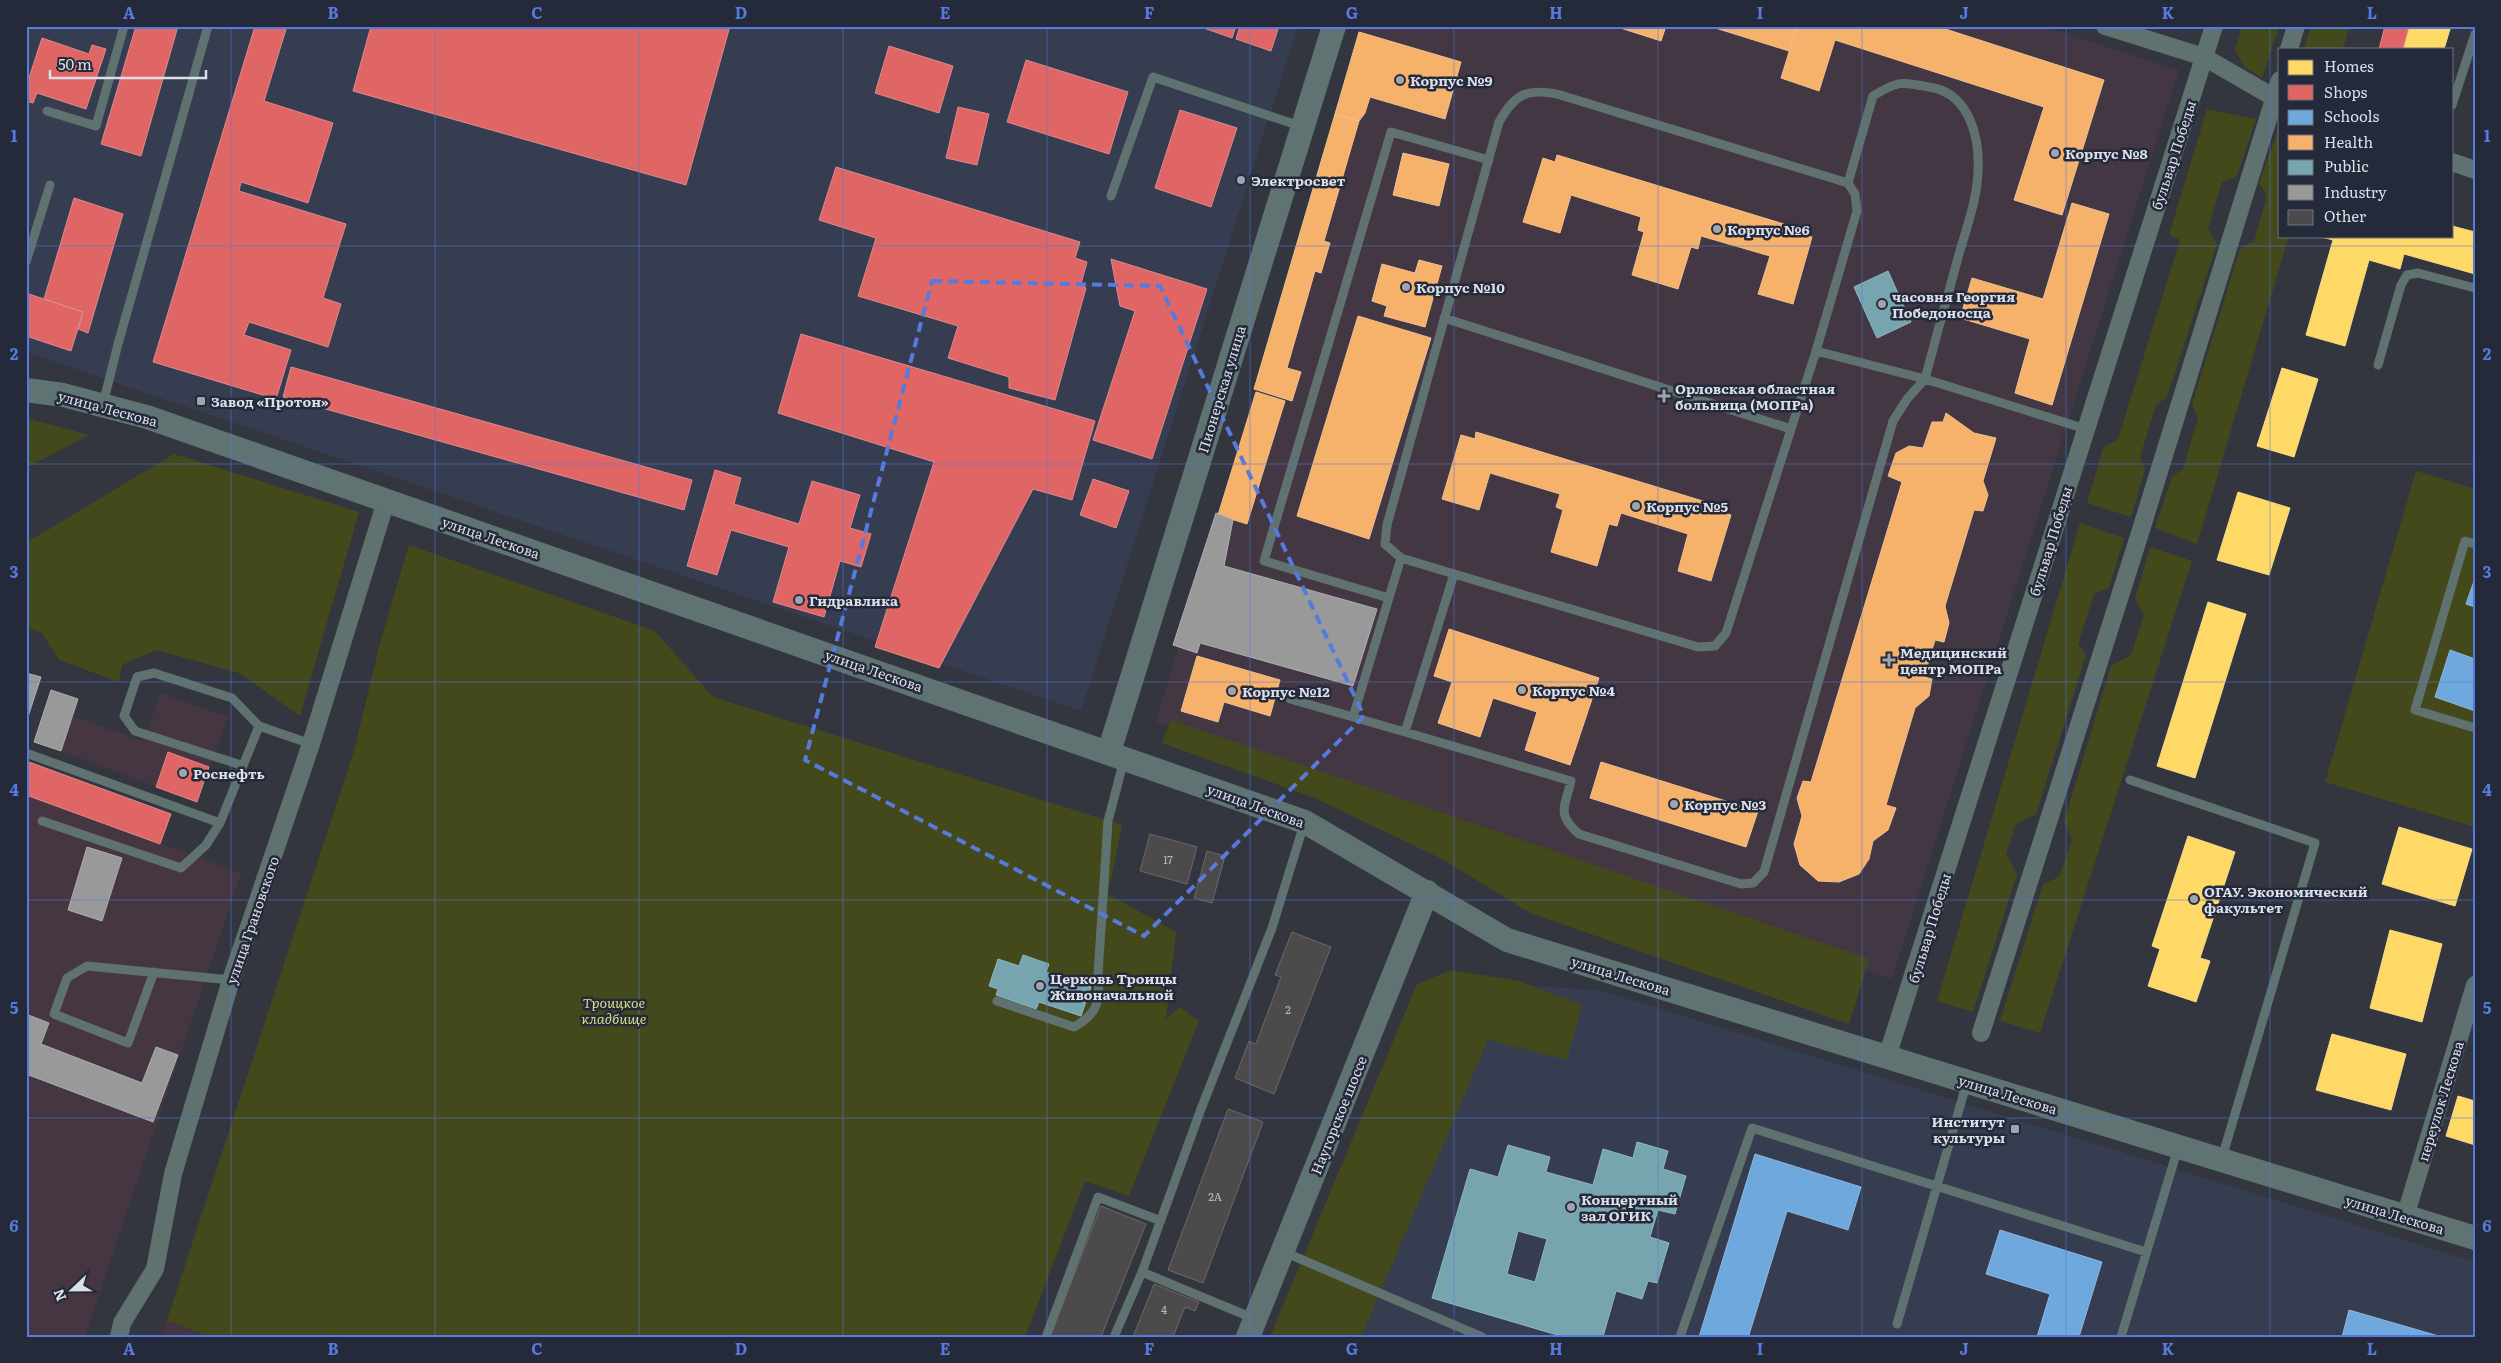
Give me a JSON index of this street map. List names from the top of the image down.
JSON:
{
  "streets": {
    "main road": ["Пионерская улица", "улица Лескова", "Наугорское шоссе"],
    "street": ["бульвар Победы", "улица Грановского", "переулок Лескова"]
  },
  "crossings": [
    ["бульвар Победы", "улица Лескова"],
    ["Пионерская улица", "улица Лескова"],
    ["улица Лескова", "улица Грановского"],
    ["улица Лескова", "переулок Лескова"],
    ["улица Лескова", "Наугорское шоссе"]
  ],
  "parks": ["Троицкое кладбище"],
  "places": {
    "other": [
      "Корпус №9",
      "Корпус №8",
      "Электросвет",
      "Корпус №6",
      "Корпус №10",
      "часовня Георгия Победоносца",
      "Корпус №5",
      "Гидравлика",
      "Корпус №4",
      "Корпус №12",
      "Роснефть",
      "Корпус №3",
      "ОГАУ. Экономический факультет",
      "Церковь Троицы Живоначальной",
      "Концертный зал ОГИК"
    ],
    "health": ["Орловская областная больница (МОПРа)", "Медицинский центр МОПРа"],
    "transit": ["Завод «Протон»", "Институт культуры"]
  },
  "house_numbers": [
    "17",
    "2",
    "2А",
    "4"
  ],
  "legend": [
    "Homes",
    "Shops",
    "Schools",
    "Health",
    "Public",
    "Industry",
    "Other"
  ],
  "scale_bar": "50 m",
  "north": "left",
  "grid": {
    "columns": [
      "A",
      "B",
      "C",
      "D",
      "E",
      "F",
      "G",
      "H",
      "I",
      "J",
      "K",
      "L"
    ],
    "rows": [
      "1",
      "2",
      "3",
      "4",
      "5",
      "6"
    ]
  }
}
